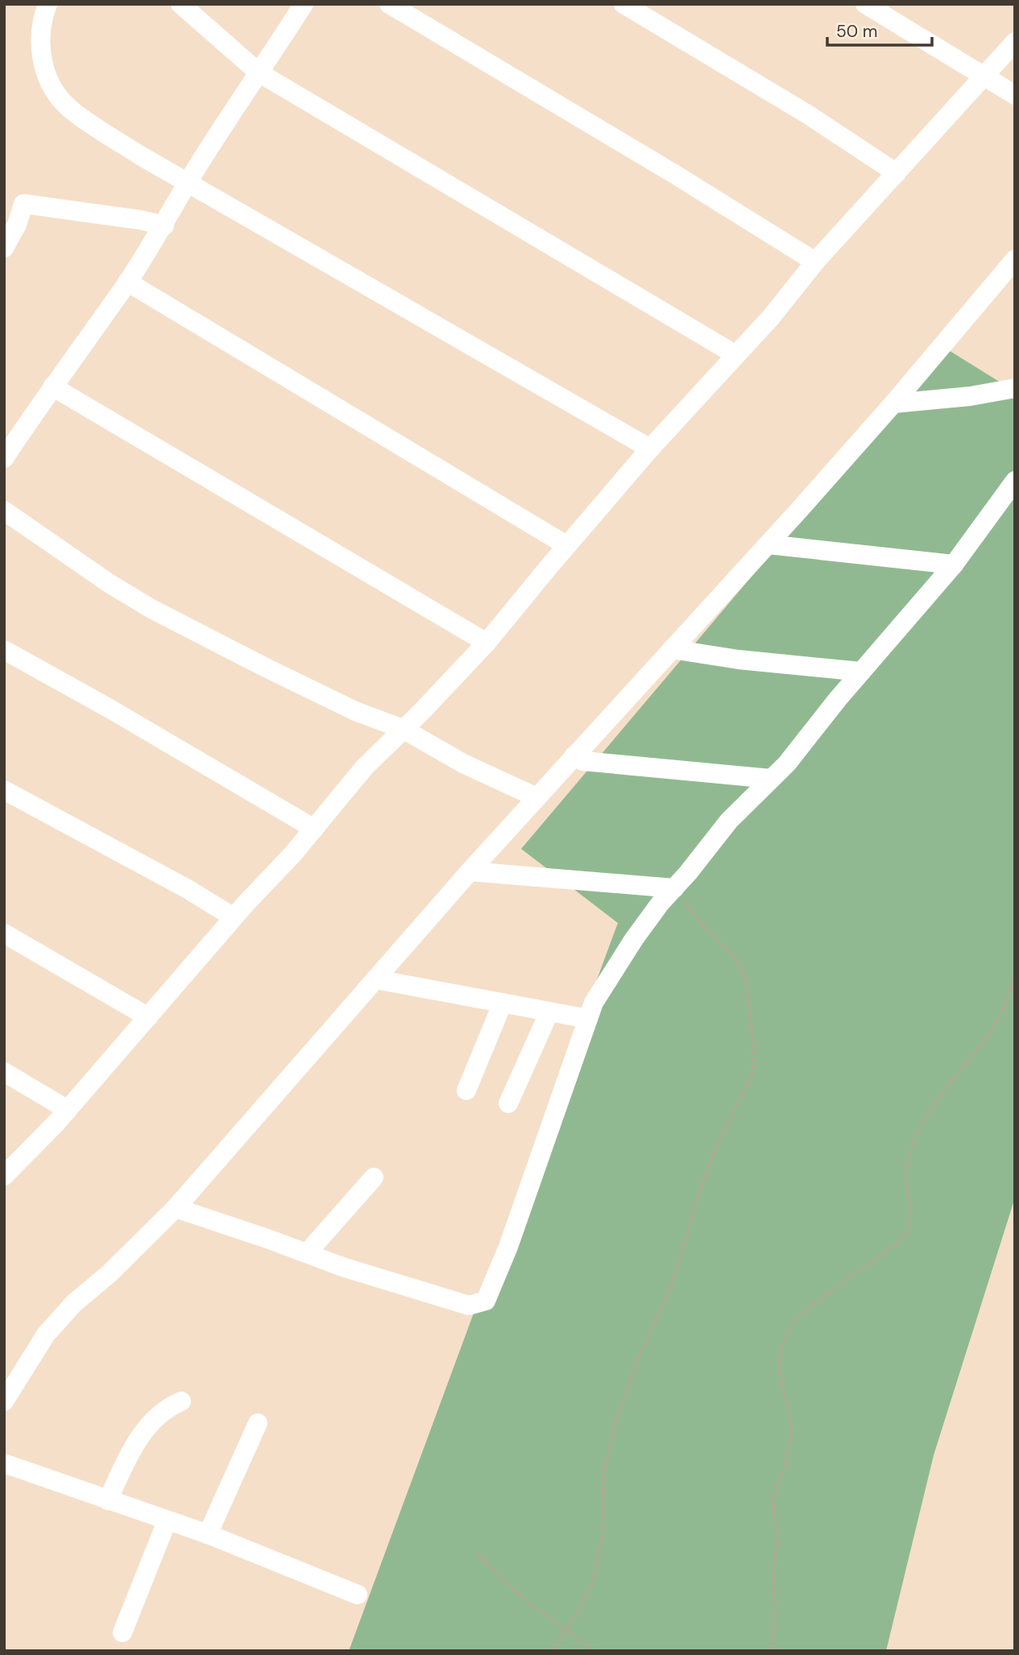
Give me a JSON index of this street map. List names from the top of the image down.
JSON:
{
  "scale_bar": "50 m"
}
